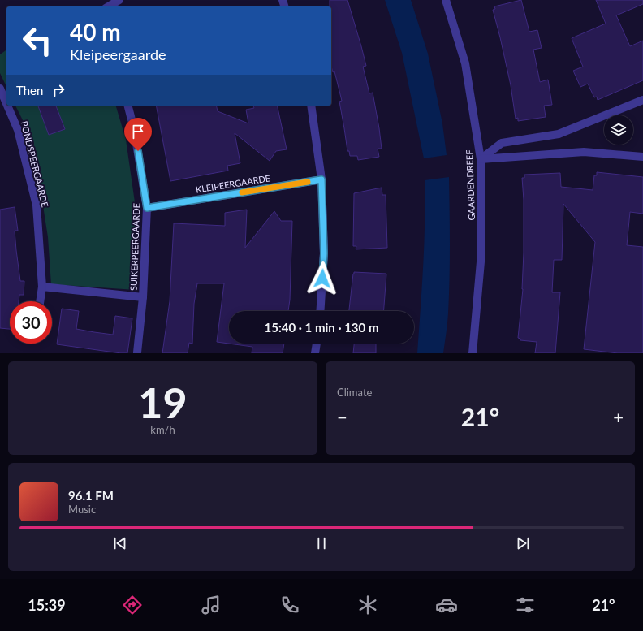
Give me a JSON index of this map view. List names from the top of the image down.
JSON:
{
  "streets": {
    "street": [
      "PONDSPEERGAARDE",
      "KLEIPEERGAARDE",
      "GAARDENDREEF",
      "SUIKERPEERGAARDE"
    ]
  },
  "crossings": [
    ["KLEIPEERGAARDE", "SUIKERPEERGAARDE"]
  ],
  "page": {
    "turn": ["40 m", "Kleipeergaarde"],
    "then": "Then",
    "limit": "30",
    "trip": "15:40 · 1 min · 130 m",
    "tile": [
      ["19", "km/h"],
      "Climate"
    ],
    "heat": ["−", "21°", "+"],
    "song": ["96.1 FM", "Music"],
    "tabs": ["15:39", "21°"]
  }
}
